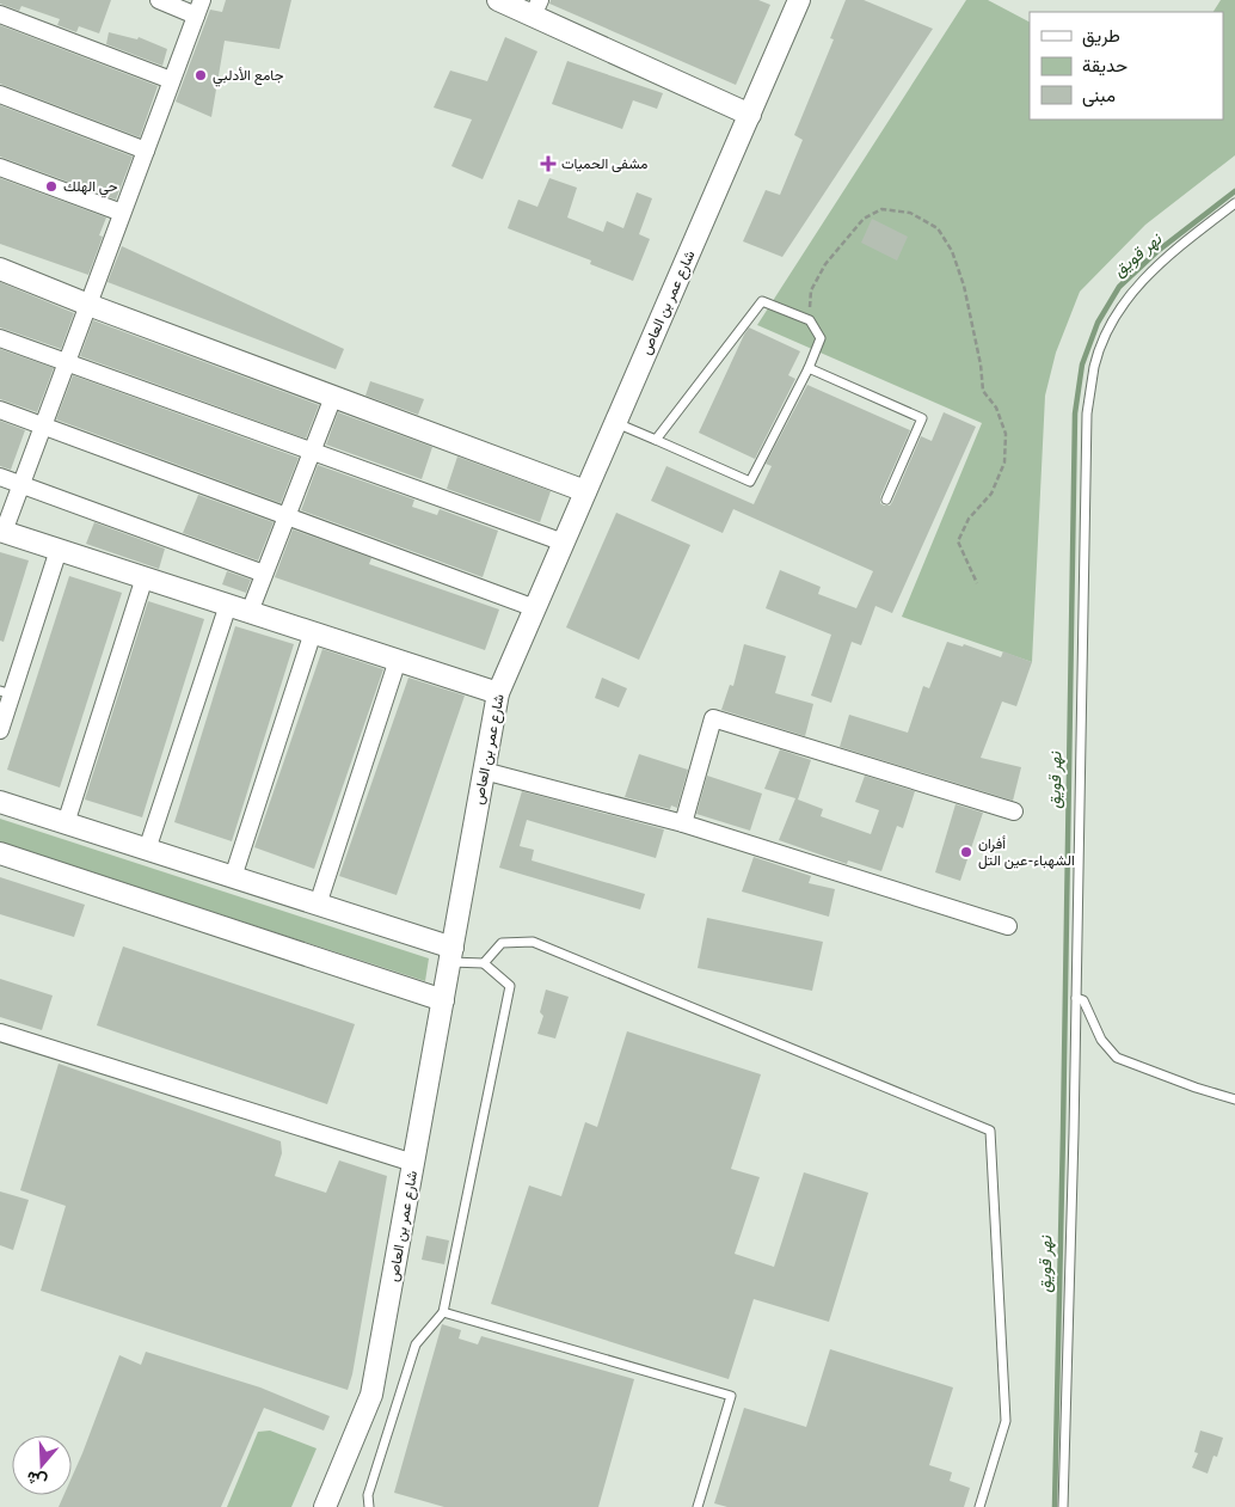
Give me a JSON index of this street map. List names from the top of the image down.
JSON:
{
  "streets": {
    "street": ["شارع عمر بن العاص"]
  },
  "water": ["نهر قويق"],
  "places": {
    "other": ["جامع الأدلبي", "حي الهلك", "أفران الشهباء-عين التل"],
    "health": ["مشفى الحميات"]
  },
  "legend": ["طريق", "حديقة", "مبنى"],
  "north": "bottom"
}
